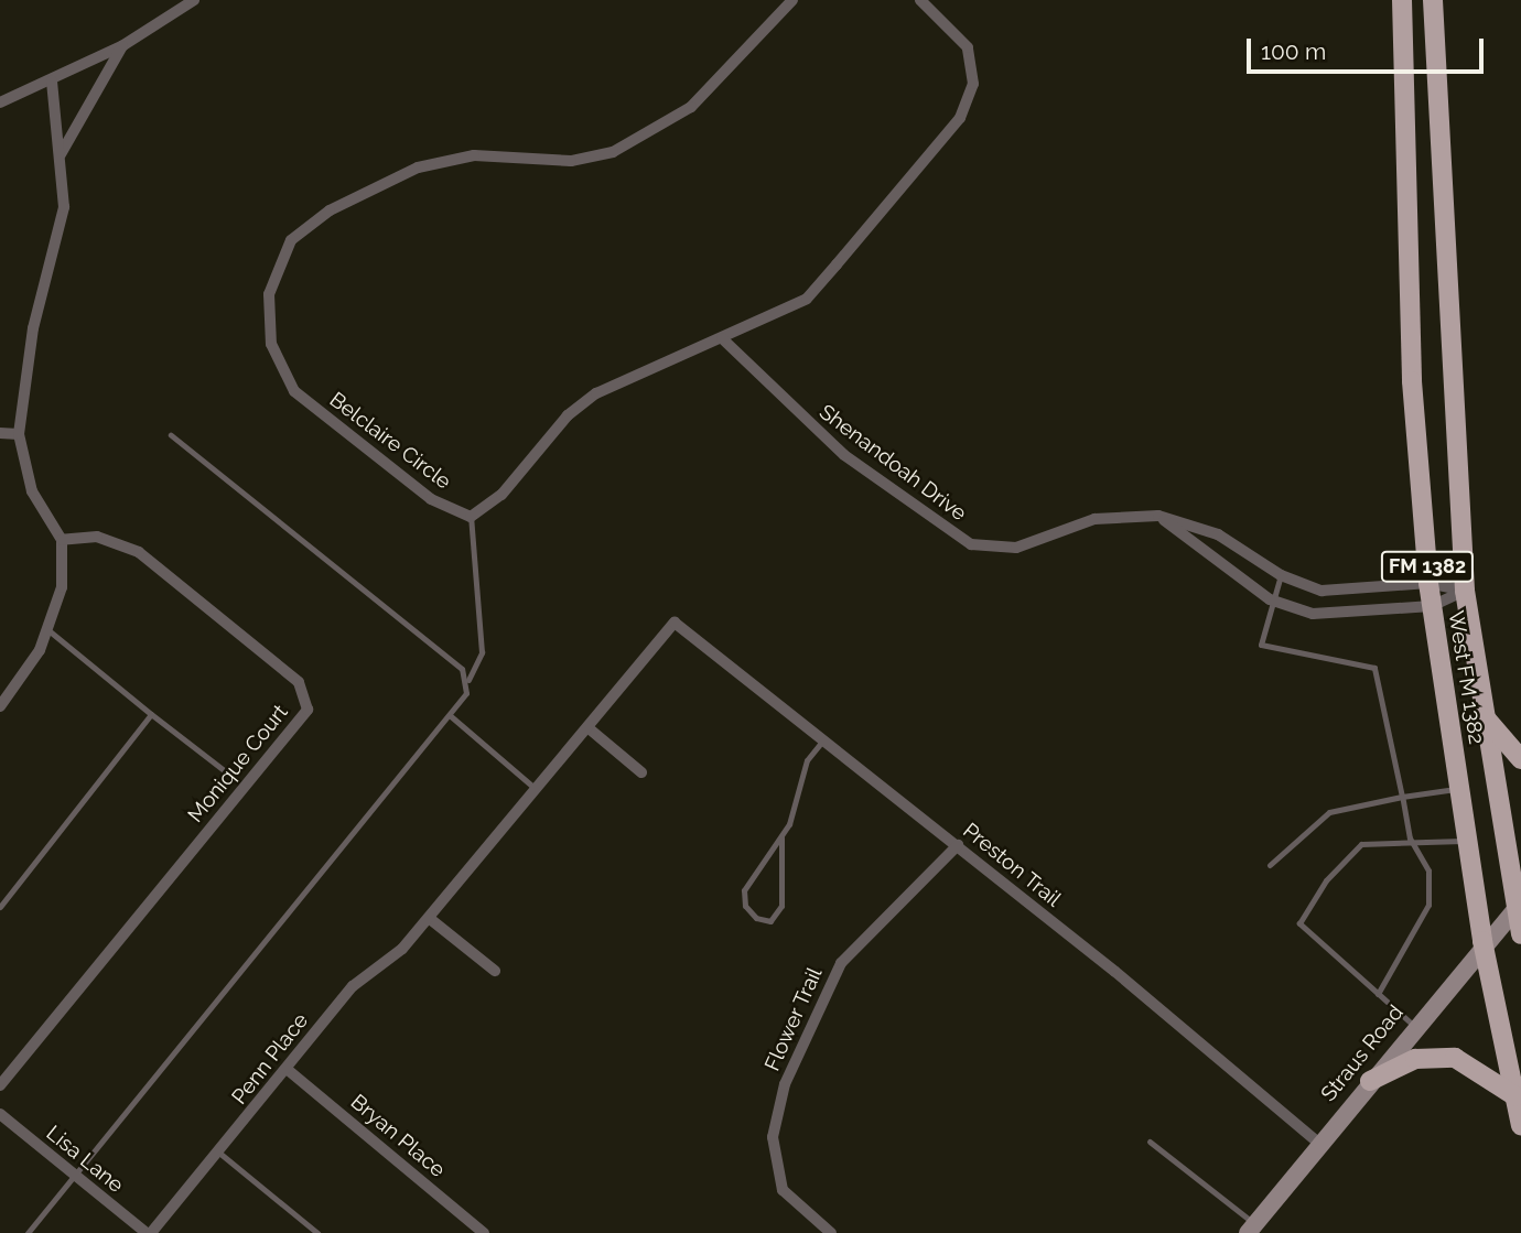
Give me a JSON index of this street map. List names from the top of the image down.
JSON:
{
  "streets": {
    "main road": ["FM 1382", "West FM 1382"],
    "street": [
      "Belclaire Circle",
      "Shenandoah Drive",
      "Monique Court",
      "Preston Trail",
      "Flower Trail",
      "Straus Road",
      "Penn Place",
      "Bryan Place",
      "Lisa Lane"
    ]
  },
  "crossings": [
    ["Shenandoah Drive", "West FM 1382"],
    ["West FM 1382", "Straus Road"],
    ["Preston Trail", "Flower Trail"],
    ["Preston Trail", "Straus Road"],
    ["Preston Trail", "Penn Place"],
    ["Penn Place", "Bryan Place"],
    ["Penn Place", "Lisa Lane"]
  ],
  "scale_bar": "100 m"
}
